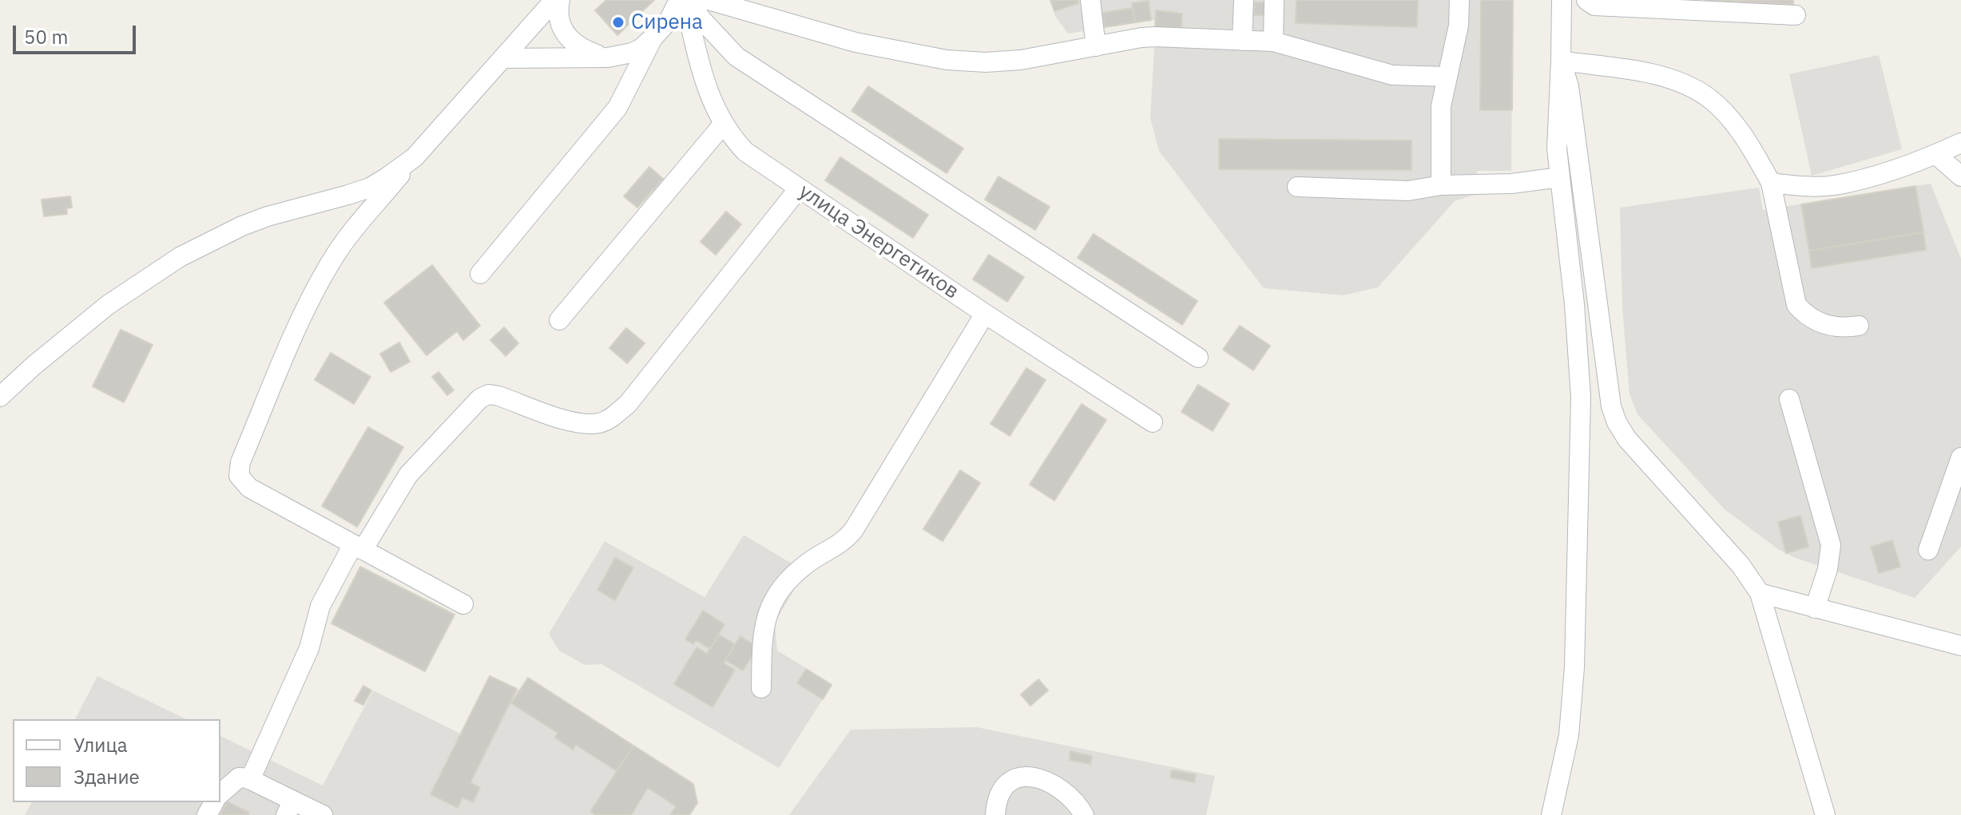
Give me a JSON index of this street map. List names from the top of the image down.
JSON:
{
  "streets": {
    "street": ["улица Энергетиков"]
  },
  "places": ["Сирена"],
  "legend": ["Улица", "Здание"],
  "scale_bar": "50 m"
}
